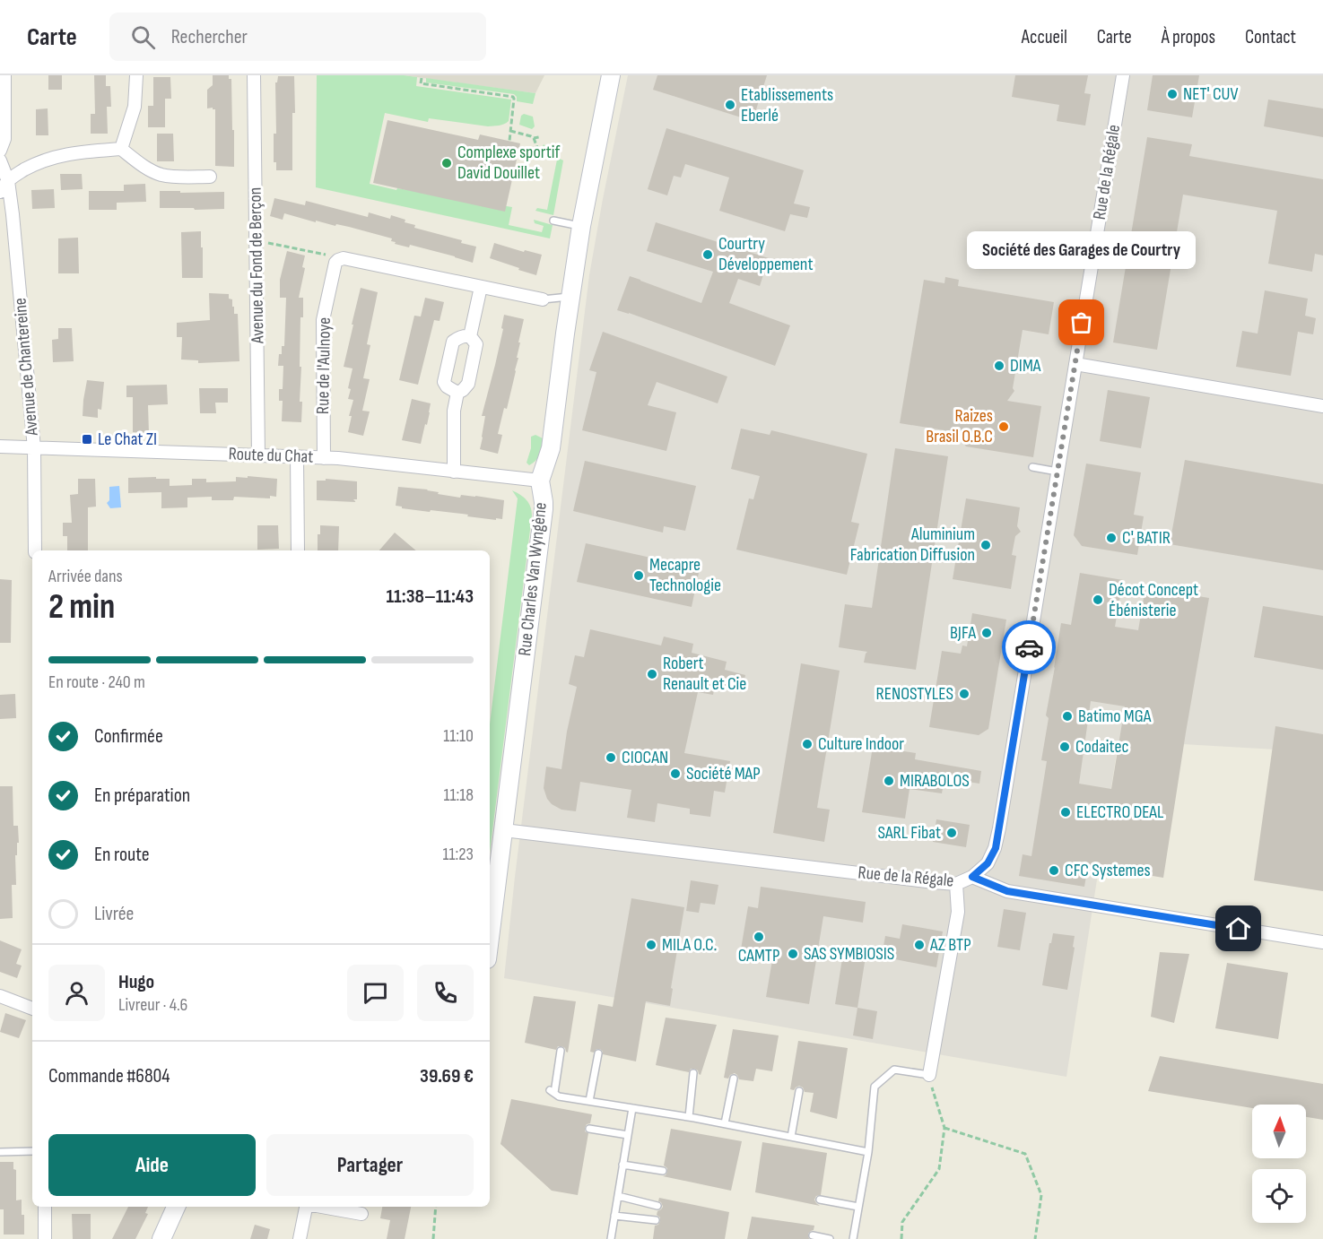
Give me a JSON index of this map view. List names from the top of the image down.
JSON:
{
  "streets": {
    "street": [
      "Rue de la Régale",
      "Avenue du Fond de Berçon",
      "Rue de l'Aulnoye",
      "Avenue de Chantereine",
      "Route du Chat",
      "Rue Charles Van Wyngène"
    ]
  },
  "crossings": [
    ["Rue de la Régale", "Rue Charles Van Wyngène"],
    ["Avenue du Fond de Berçon", "Route du Chat"],
    ["Rue de l'Aulnoye", "Route du Chat"],
    ["Avenue de Chantereine", "Route du Chat"],
    ["Route du Chat", "Rue Charles Van Wyngène"]
  ],
  "places": {
    "other": [
      "NET' CUV",
      "Etablissements Eberlé",
      "Complexe sportif David Douillet",
      "Courtry Développement",
      "Société des Garages de Courtry",
      "DIMA",
      "Raizes Brasil O.B.C",
      "C' BATIR",
      "Aluminium Fabrication Diffusion",
      "Mecapre Technologie",
      "Décot Concept Ébénisterie",
      "BJFA",
      "Robert Renault et Cie",
      "RENOSTYLES",
      "Batimo MGA",
      "Culture Indoor",
      "Codaitec",
      "CIOCAN",
      "Société MAP",
      "MIRABOLOS",
      "ELECTRO DEAL",
      "SARL Fibat",
      "CFC Systemes",
      "CAMTP",
      "MILA O.C.",
      "AZ BTP",
      "SAS SYMBIOSIS"
    ],
    "transit": ["Le Chat ZI"]
  },
  "north": "top",
  "page": {
    "header": "Carte",
    "search": "Rechercher",
    "nav": [
      "Accueil",
      "Carte",
      "À propos",
      "Contact"
    ],
    "bubble": "Société des Garages de Courtry",
    "heading": ["2 min", "Arrivée dans", "11:38–11:43"],
    "panel": [
      "Hugo",
      "Livreur · 4.6",
      "Commande #6804",
      "39.69 €"
    ],
    "bar": "En route · 240 m",
    "list": [
      ["Confirmée", "11:10"],
      ["En préparation", "11:18"],
      ["En route", "11:23"],
      "Livrée"
    ],
    "buttons": ["Aide", "Partager"]
  }
}
